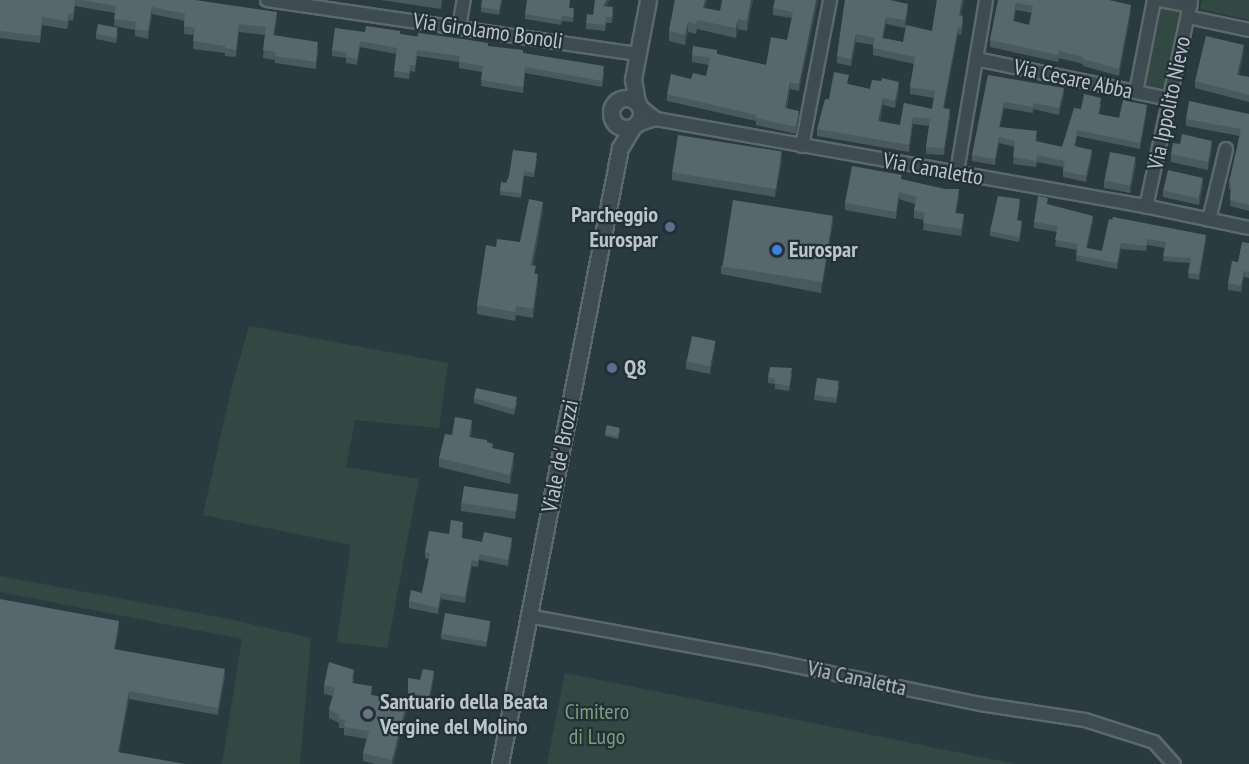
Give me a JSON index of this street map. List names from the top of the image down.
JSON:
{
  "streets": {
    "street": [
      "Via Girolamo Bonoli",
      "Via Cesare Abba",
      "Via Ippolito Nievo",
      "Via Canaletto",
      "Viale de' Brozzi",
      "Via Canaletta"
    ]
  },
  "crossings": [
    ["Via Girolamo Bonoli", "Viale de' Brozzi"],
    ["Via Cesare Abba", "Via Ippolito Nievo"],
    ["Via Ippolito Nievo", "Via Canaletto"],
    ["Via Canaletto", "Viale de' Brozzi"],
    ["Viale de' Brozzi", "Via Canaletta"]
  ],
  "parks": ["Cimitero di Lugo"],
  "places": [
    "Parcheggio Eurospar",
    "Eurospar",
    "Q8",
    "Santuario della Beata Vergine del Molino"
  ]
}
